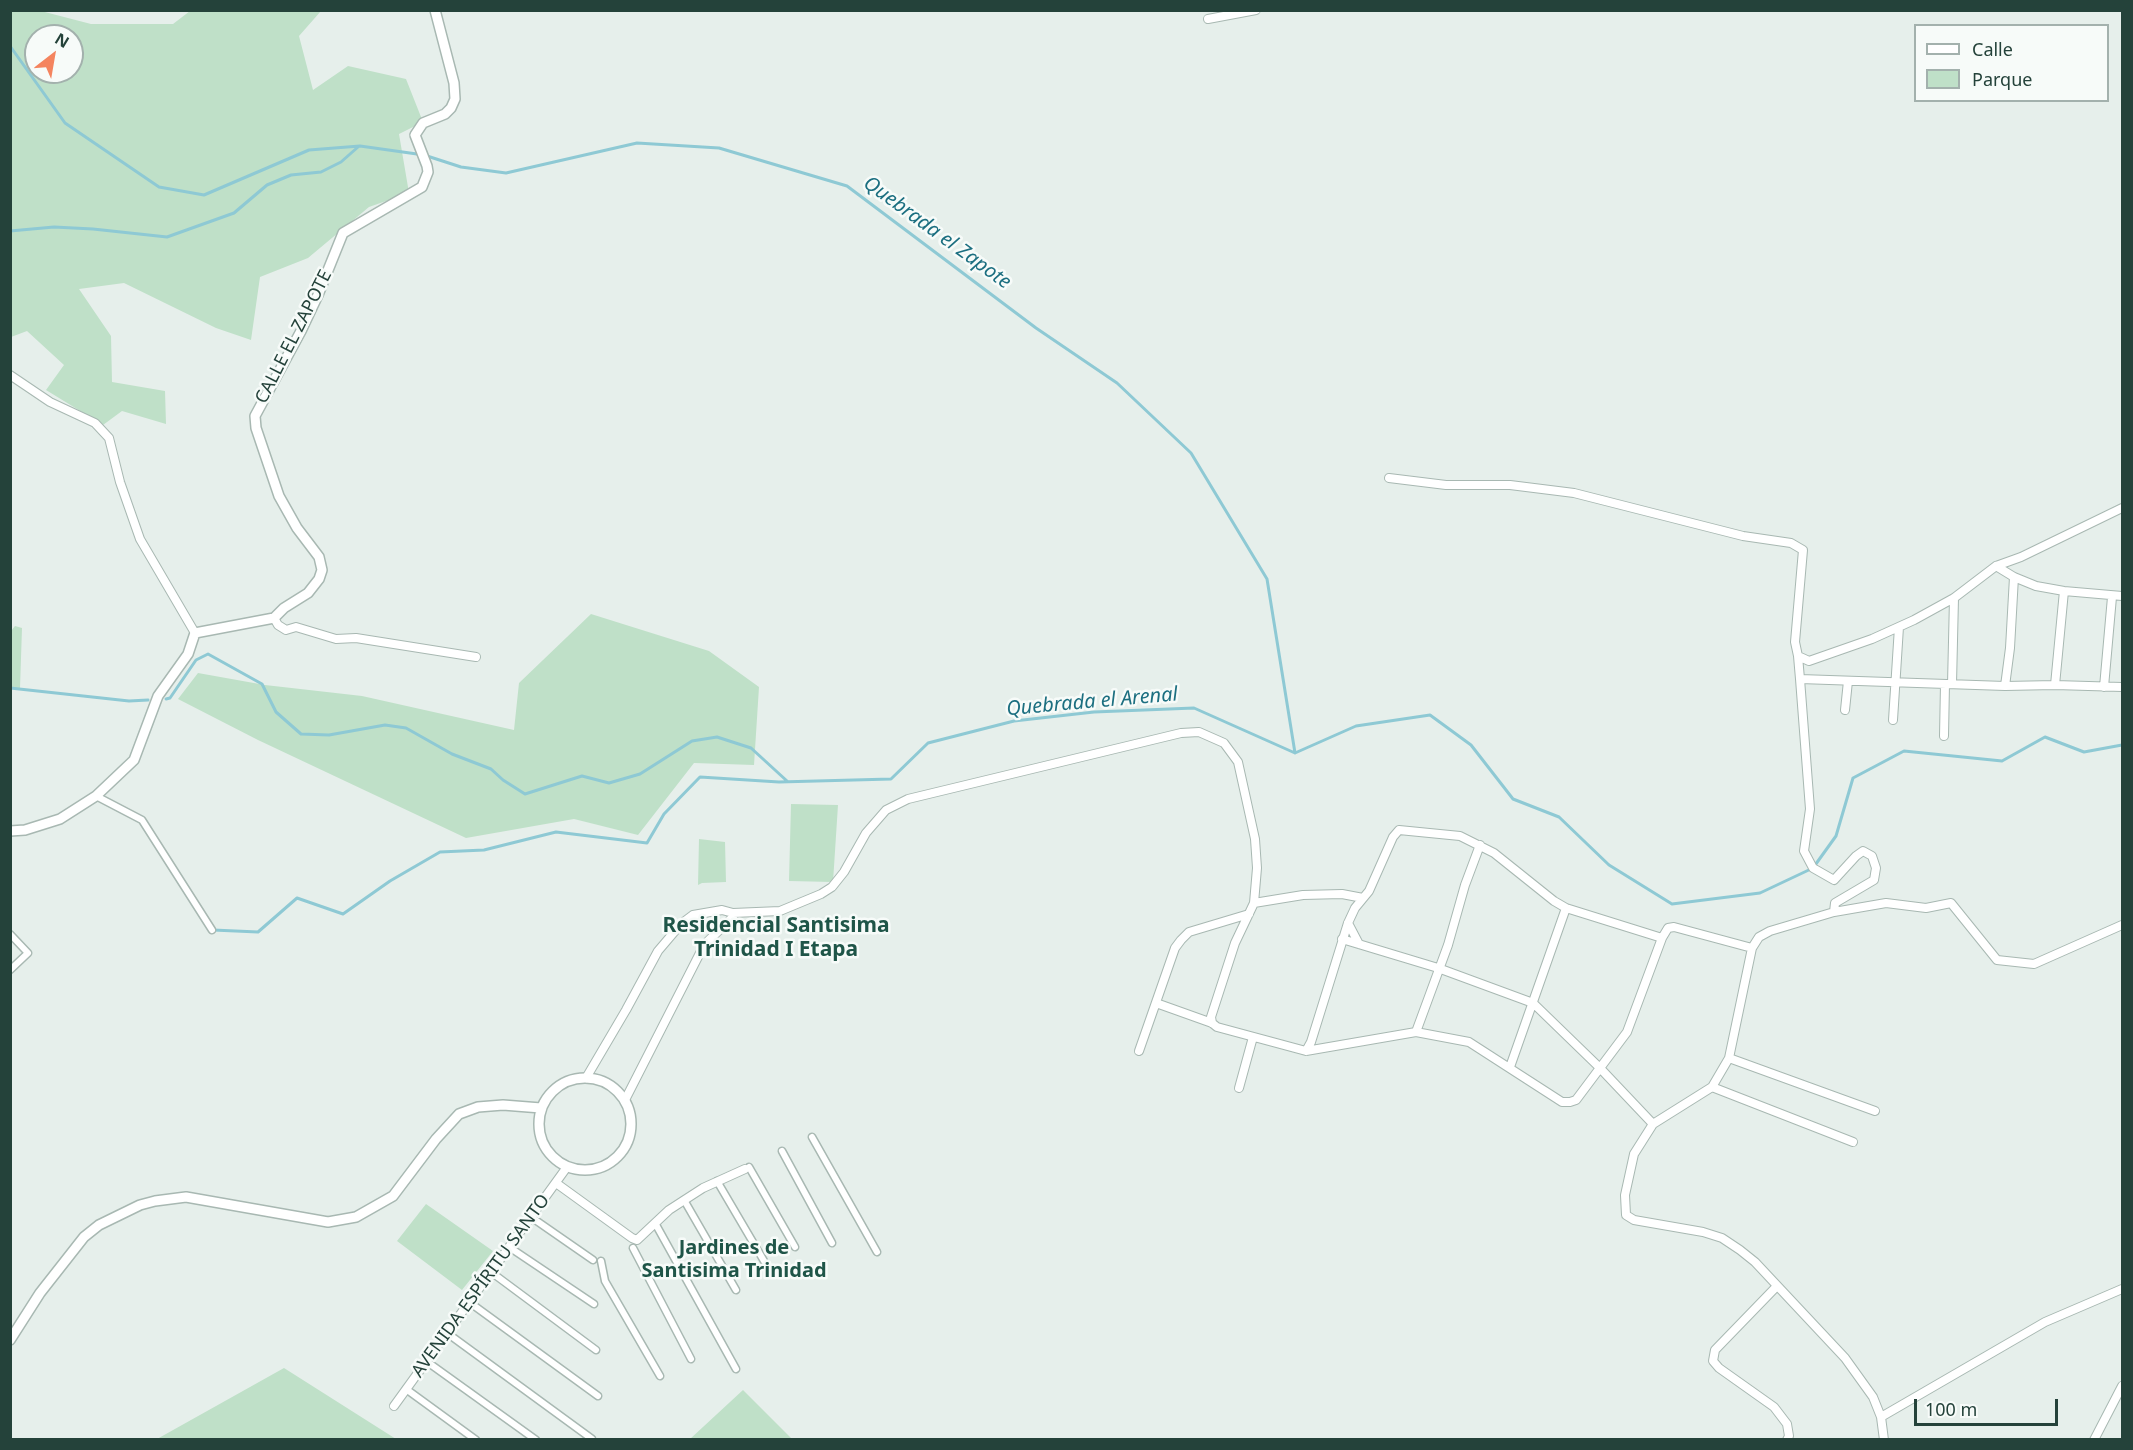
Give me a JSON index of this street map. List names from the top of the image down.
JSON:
{
  "streets": {
    "street": ["CALLE EL ZAPOTE", "AVENIDA ESPÍRITU SANTO"]
  },
  "districts": ["Residencial Santisima Trinidad I Etapa", "Jardines de Santisima Trinidad"],
  "water": ["Quebrada el Zapote", "Quebrada el Arenal"],
  "legend": ["Calle", "Parque"],
  "scale_bar": "100 m",
  "north": "top right"
}
